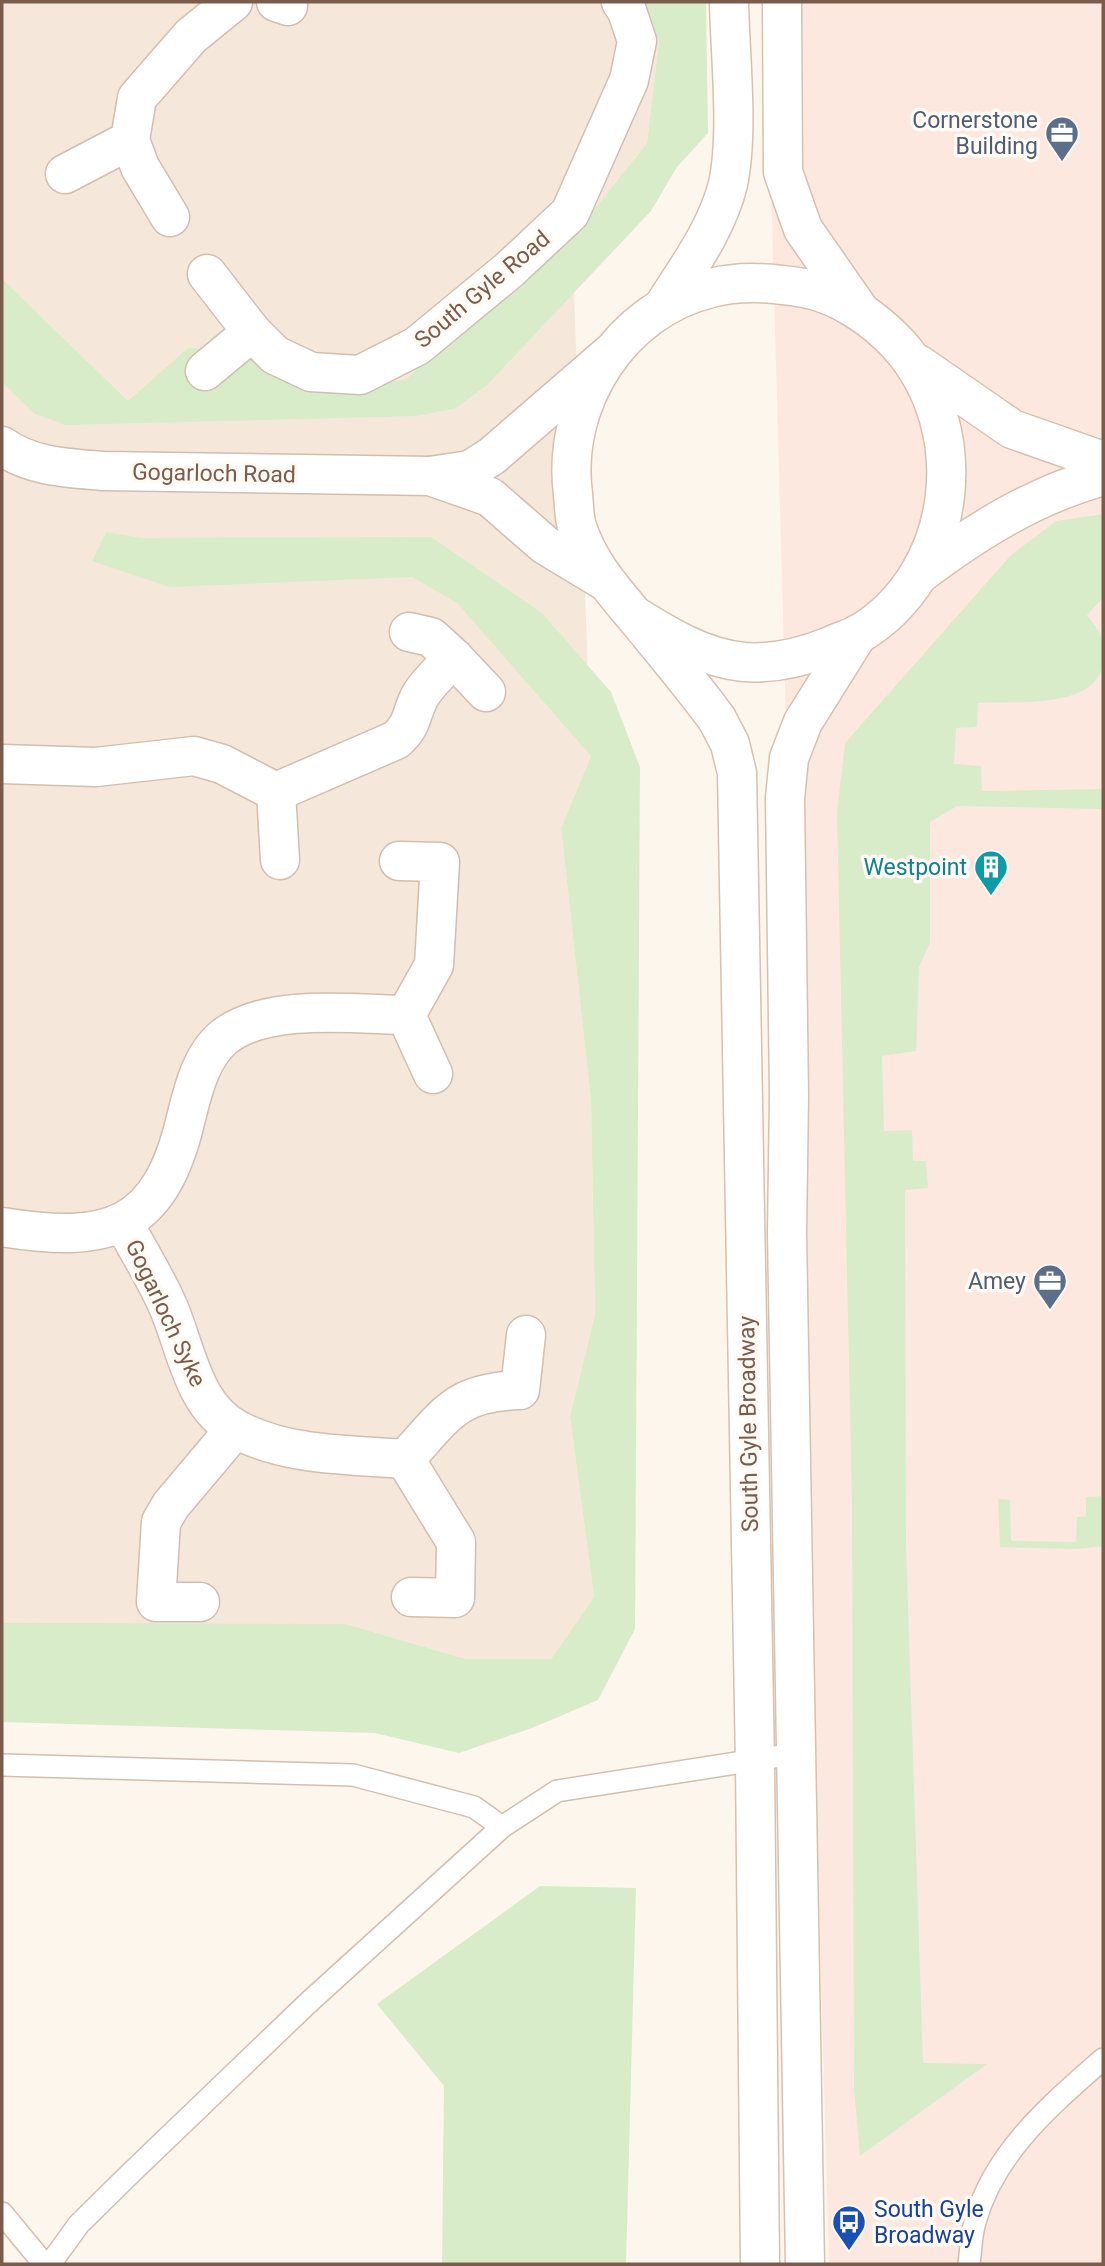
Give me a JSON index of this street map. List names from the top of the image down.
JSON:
{
  "streets": {
    "street": [
      "South Gyle Road",
      "Gogarloch Road",
      "Gogarloch Syke",
      "South Gyle Broadway"
    ]
  },
  "crossings": [
    ["Gogarloch Road", "South Gyle Broadway"]
  ],
  "places": {
    "office": ["Cornerstone Building", "Amey"],
    "building": ["Westpoint"],
    "bus stop": ["South Gyle Broadway"]
  }
}
